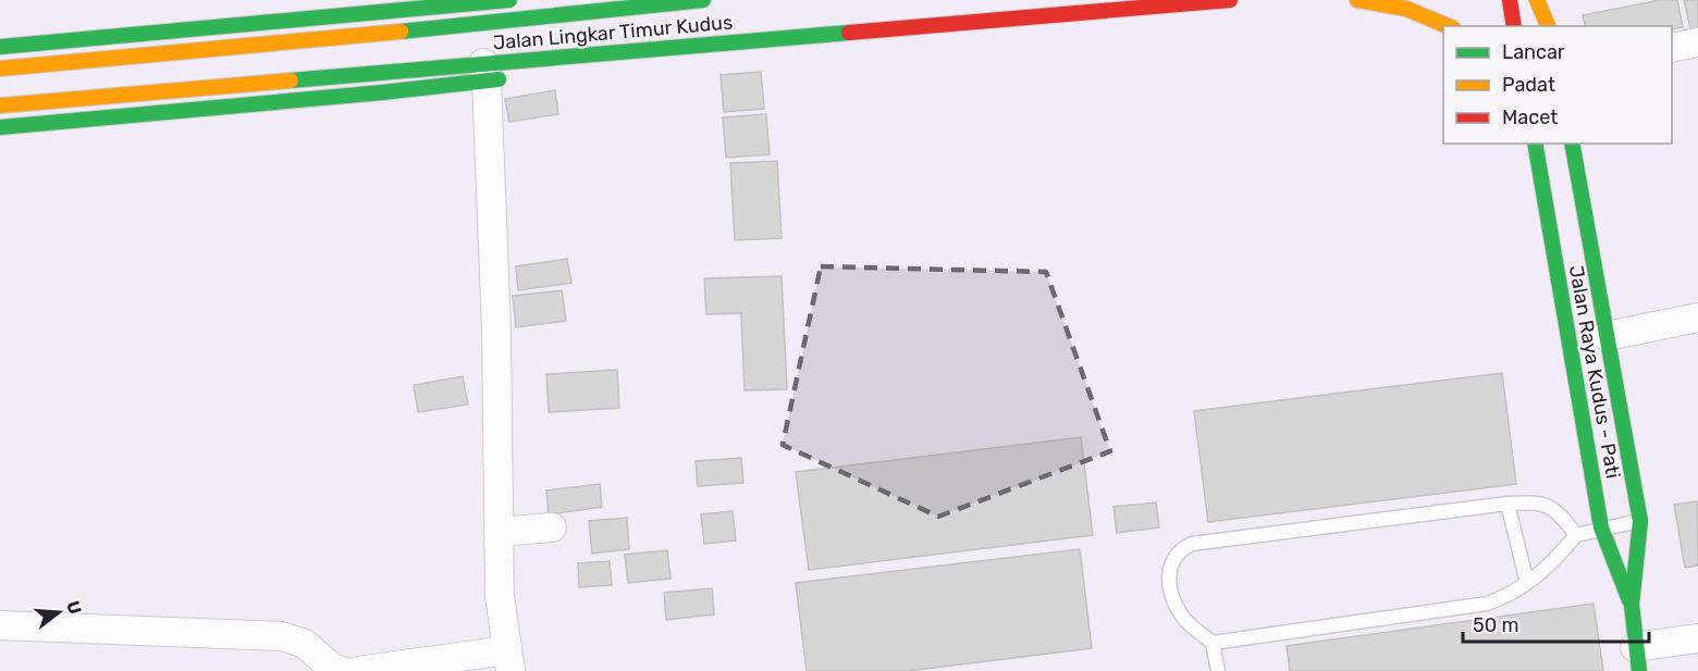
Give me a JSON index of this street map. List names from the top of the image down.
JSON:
{
  "streets": {
    "main road": ["Jalan Lingkar Timur Kudus", "Jalan Raya Kudus - Pati"]
  },
  "legend": ["Lancar", "Padat", "Macet"],
  "scale_bar": "50 m",
  "north": "right"
}
